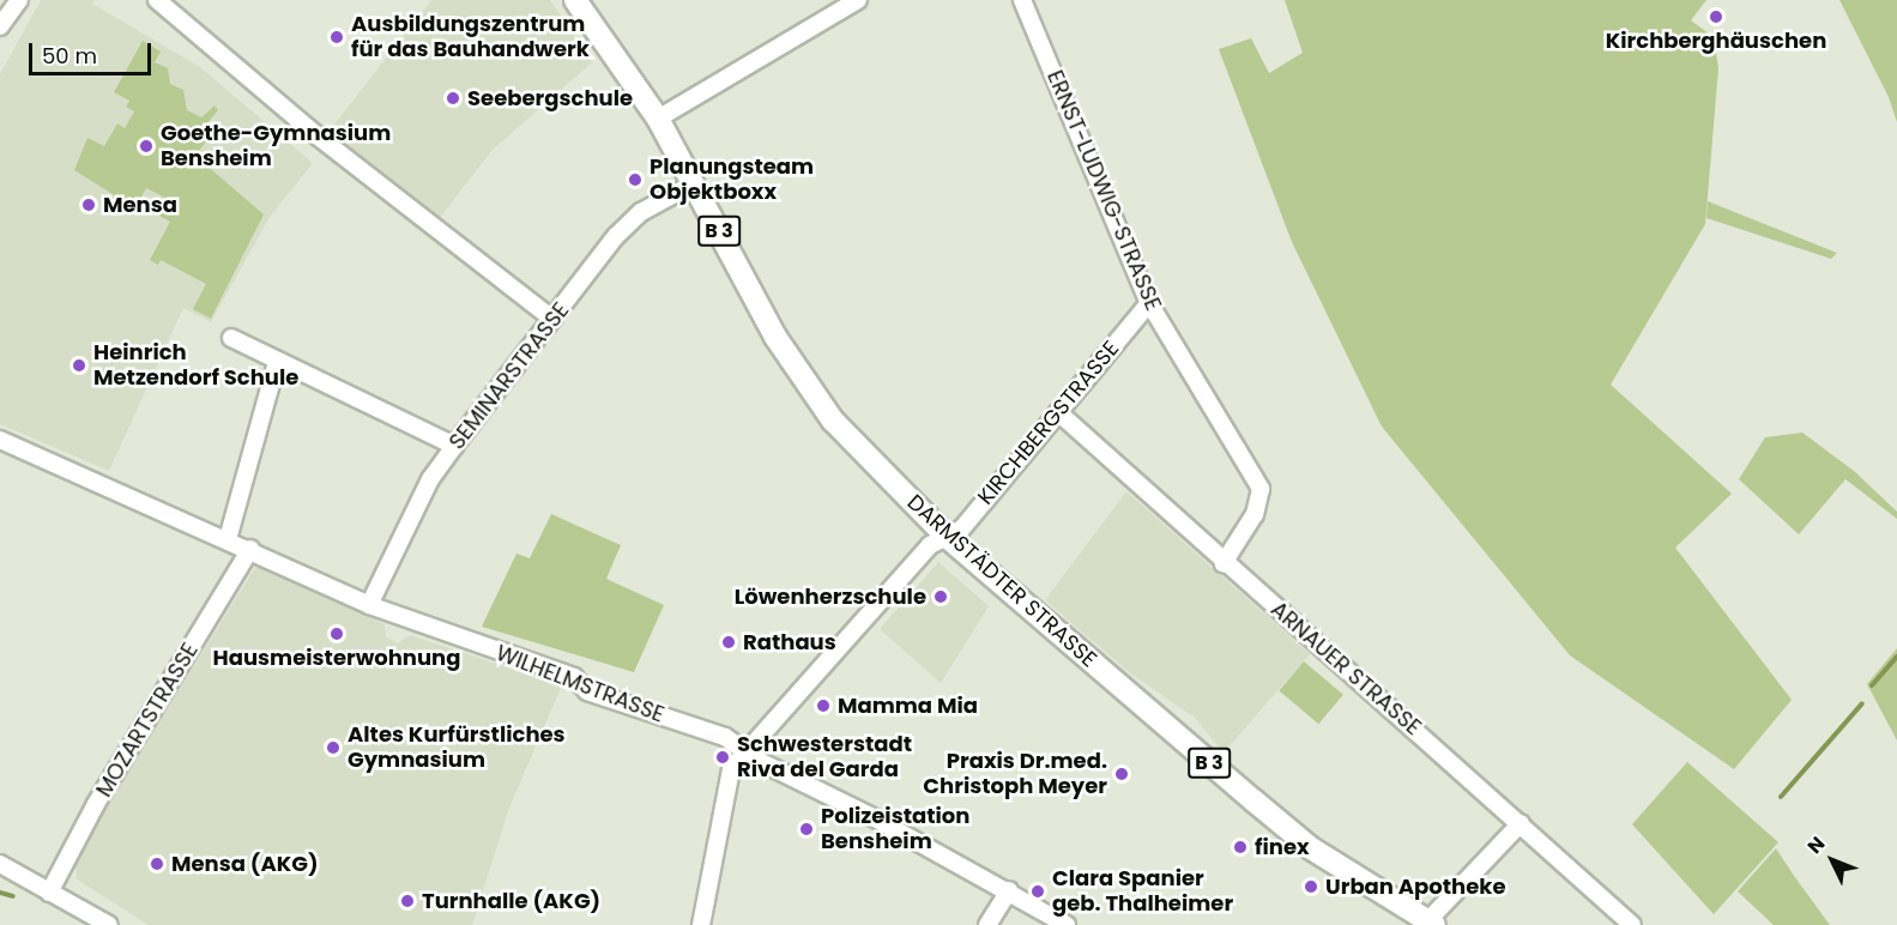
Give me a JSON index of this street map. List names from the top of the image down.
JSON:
{
  "streets": {
    "main road": ["B 3", "DARMSTÄDTER STRASSE"],
    "street": [
      "ERNST-LUDWIG-STRASSE",
      "SEMINARSTRASSE",
      "KIRCHBERGSTRASSE",
      "ARNAUER STRASSE",
      "WILHELMSTRASSE",
      "MOZARTSTRASSE"
    ]
  },
  "crossings": [
    ["ERNST-LUDWIG-STRASSE", "KIRCHBERGSTRASSE"],
    ["ERNST-LUDWIG-STRASSE", "ARNAUER STRASSE"],
    ["SEMINARSTRASSE", "DARMSTÄDTER STRASSE"],
    ["SEMINARSTRASSE", "WILHELMSTRASSE"],
    ["KIRCHBERGSTRASSE", "DARMSTÄDTER STRASSE"],
    ["KIRCHBERGSTRASSE", "ARNAUER STRASSE"],
    ["KIRCHBERGSTRASSE", "WILHELMSTRASSE"],
    ["WILHELMSTRASSE", "MOZARTSTRASSE"]
  ],
  "places": [
    "Kirchberghäuschen",
    "Ausbildungszentrum für das Bauhandwerk",
    "Seebergschule",
    "Goethe-Gymnasium Bensheim",
    "Planungsteam Objektboxx",
    "Mensa",
    "Heinrich Metzendorf Schule",
    "Löwenherzschule",
    "Hausmeisterwohnung",
    "Rathaus",
    "Mamma Mia",
    "Altes Kurfürstliches Gymnasium",
    "Schwesterstadt Riva del Garda",
    "Praxis Dr.med. Christoph Meyer",
    "Polizeistation Bensheim",
    "finex",
    "Mensa (AKG)",
    "Urban Apotheke",
    "Clara Spanier geb. Thalheimer",
    "Turnhalle (AKG)"
  ],
  "scale_bar": "50 m",
  "north": "top left"
}
